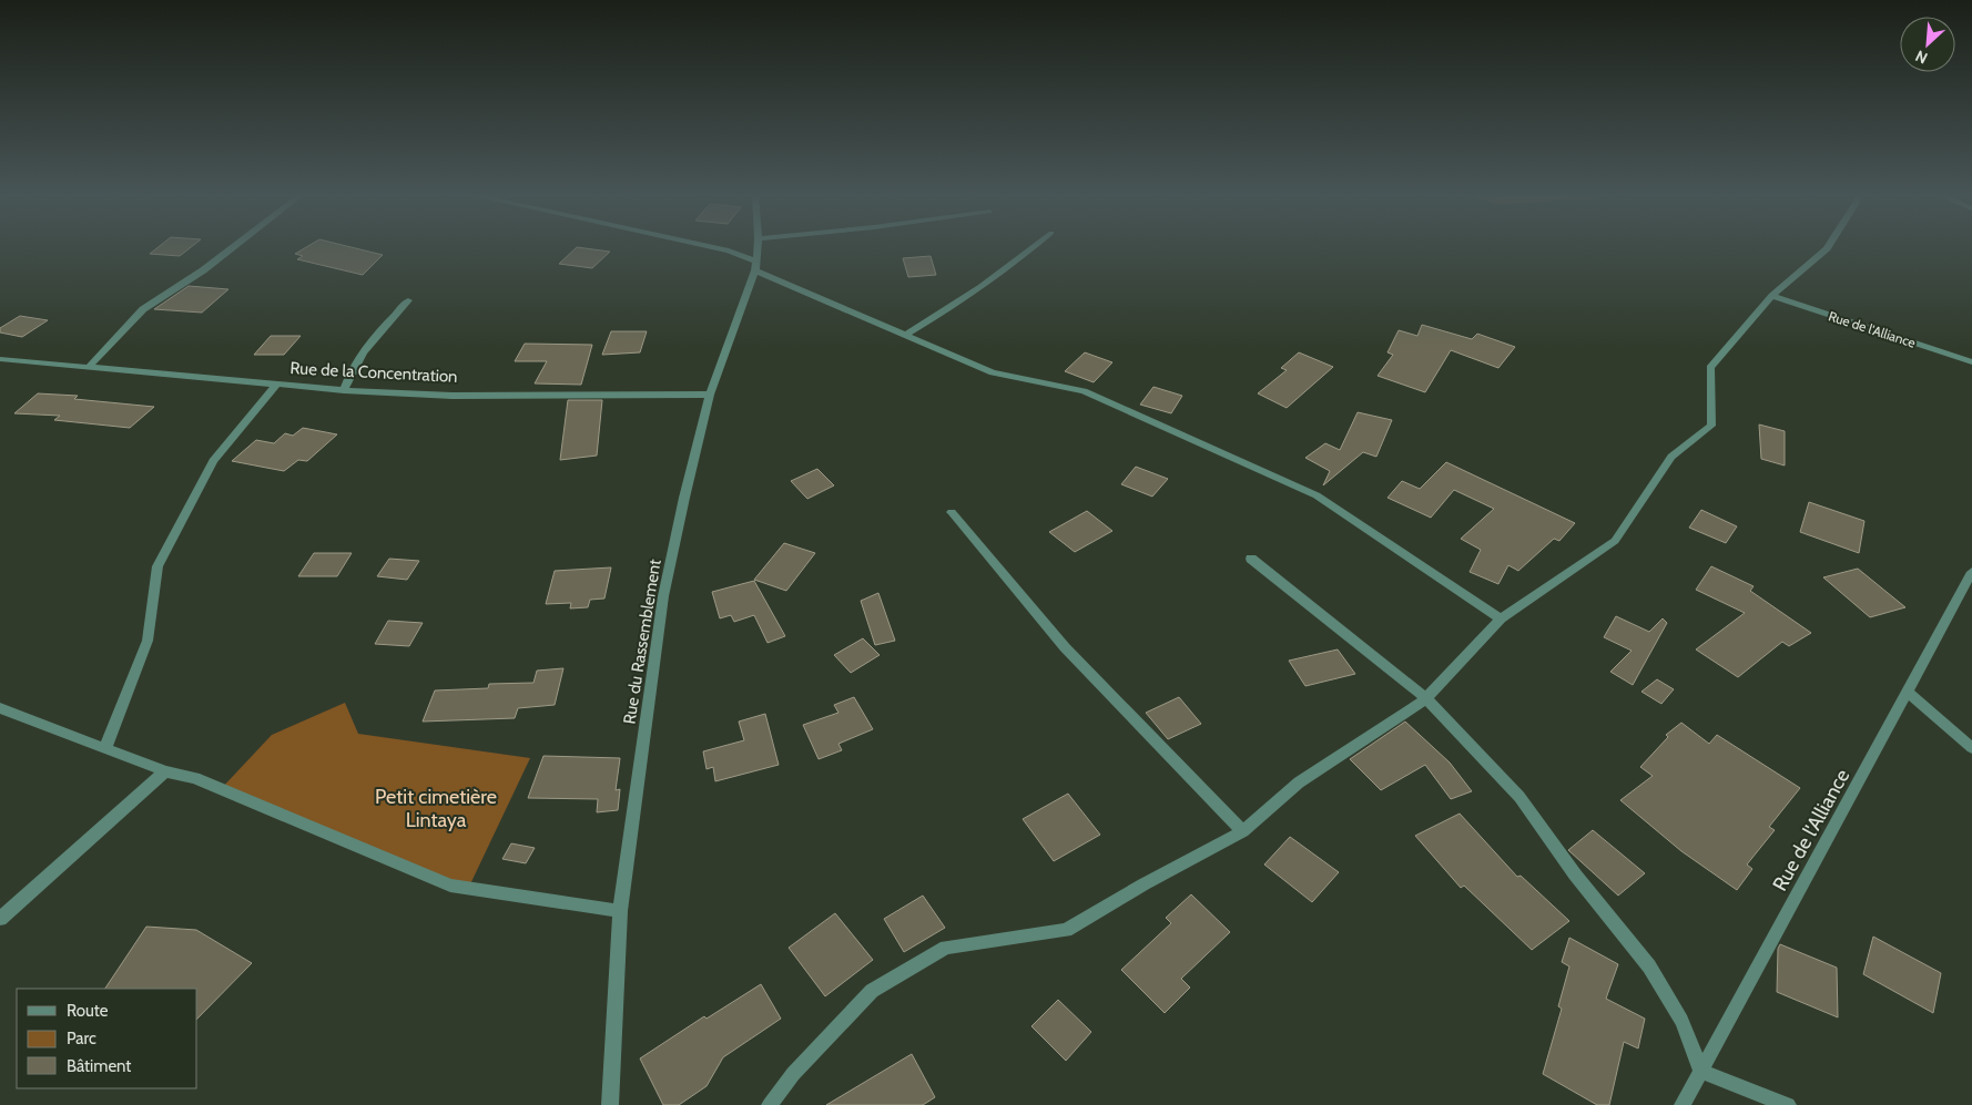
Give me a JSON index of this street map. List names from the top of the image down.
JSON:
{
  "streets": {
    "street": ["Rue de l'Alliance", "Rue de la Concentration", "Rue du Rassemblement"]
  },
  "crossings": [
    ["Rue de la Concentration", "Rue du Rassemblement"]
  ],
  "parks": ["Petit cimetière Lintaya"],
  "legend": ["Route", "Parc", "Bâtiment"],
  "north": "bottom left"
}
